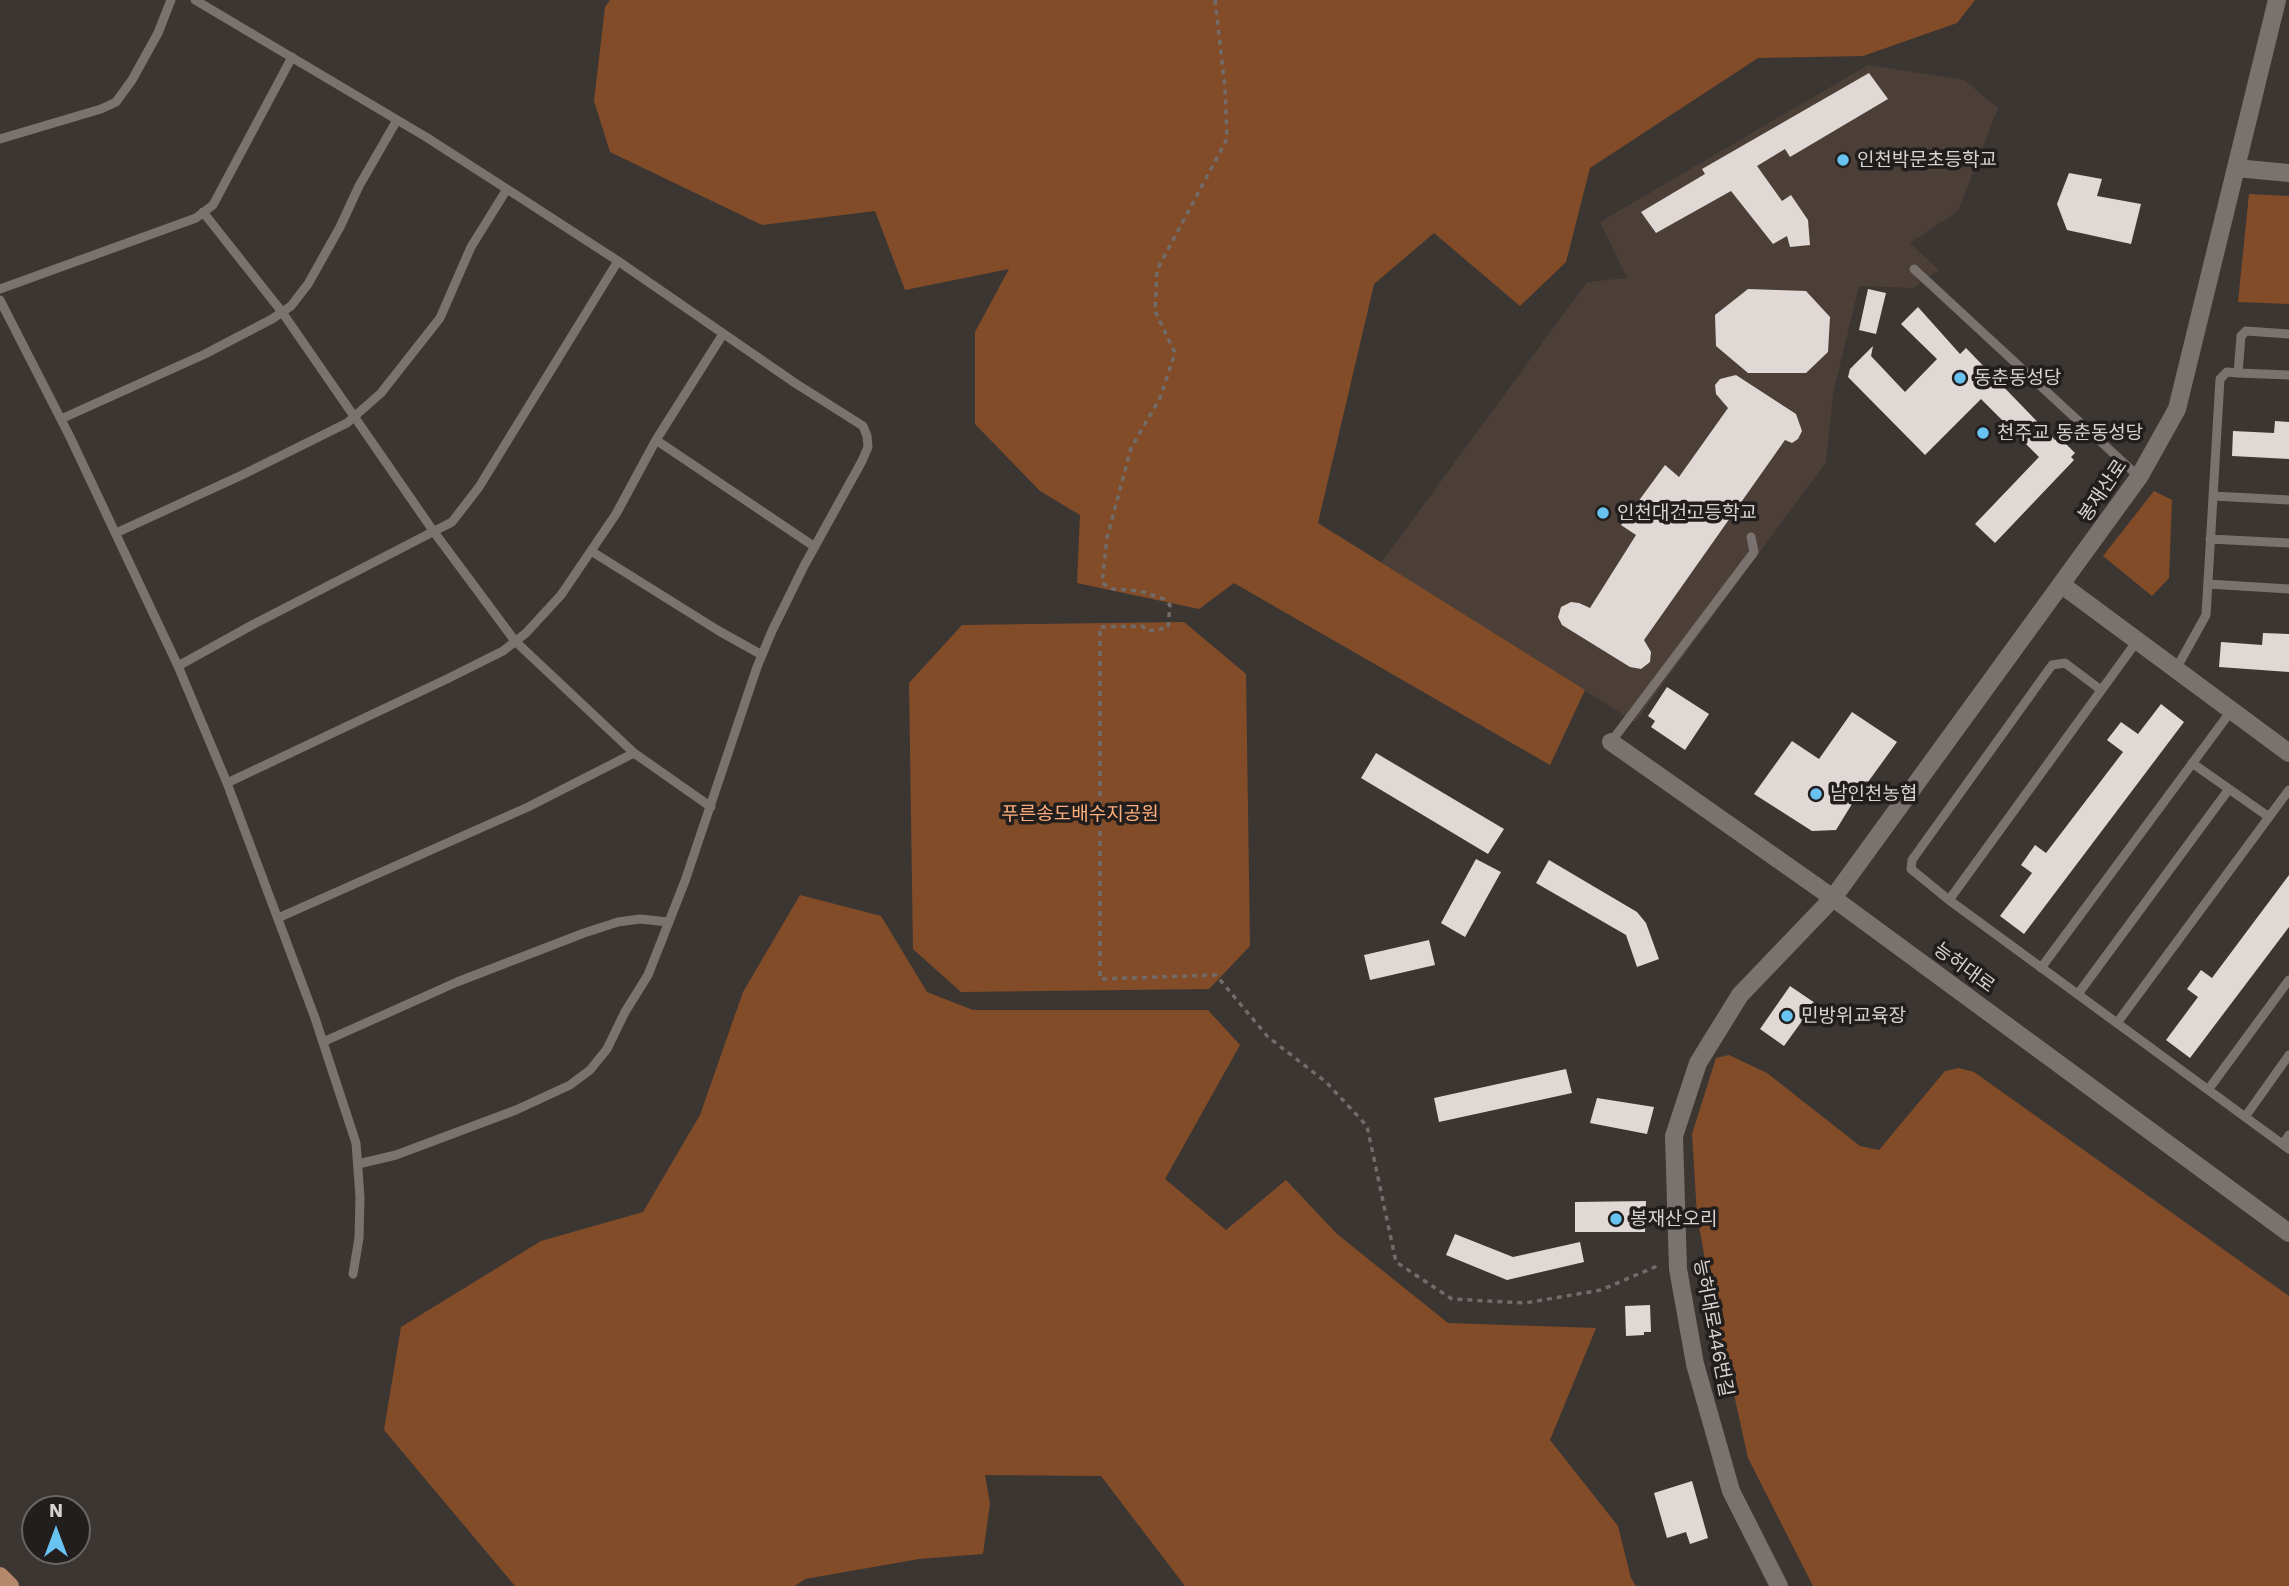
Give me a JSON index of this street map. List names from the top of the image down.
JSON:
{
  "streets": {
    "street": ["봉재산로", "능허대로", "능허대로446번길"]
  },
  "crossings": [
    ["봉재산로", "능허대로"],
    ["봉재산로", "능허대로446번길"],
    ["능허대로", "능허대로446번길"]
  ],
  "parks": ["푸른송도배수지공원"],
  "places": [
    "인천박문초등학교",
    "동춘동성당",
    "천주교 동춘동성당",
    "인천대건고등학교",
    "남인천농협",
    "민방위교육장",
    "봉재산오리"
  ],
  "north": "top"
}
